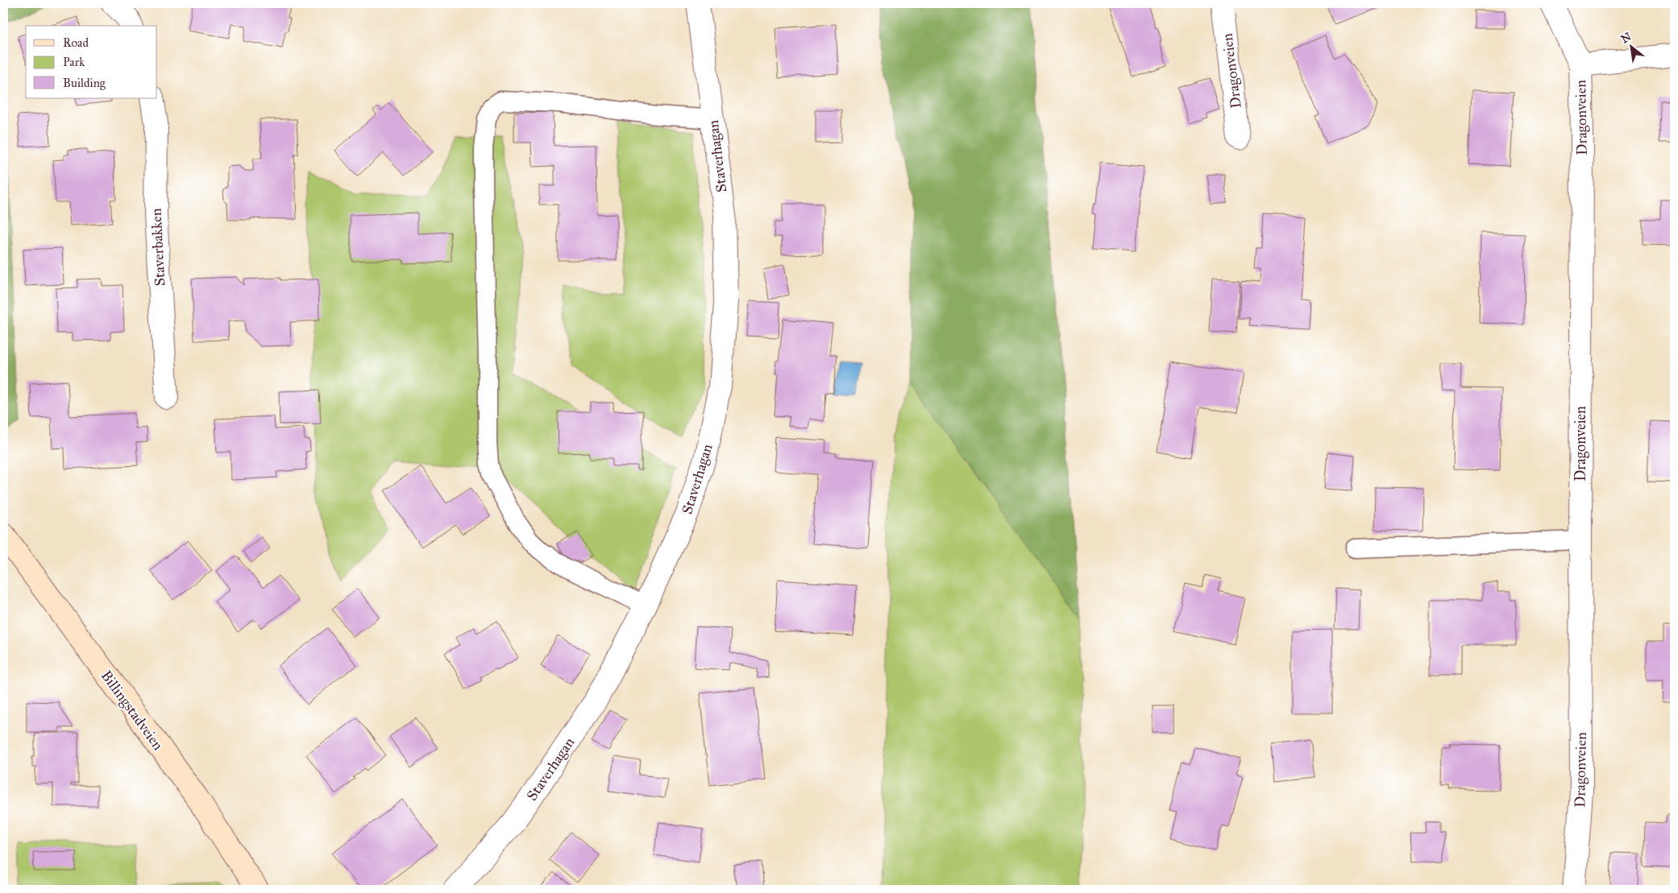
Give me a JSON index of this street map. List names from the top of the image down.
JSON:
{
  "streets": {
    "main road": ["Billingstadveien"],
    "street": ["Dragonveien", "Staverhagan", "Staverbakken"]
  },
  "legend": ["Road", "Park", "Building"],
  "north": "top left"
}
